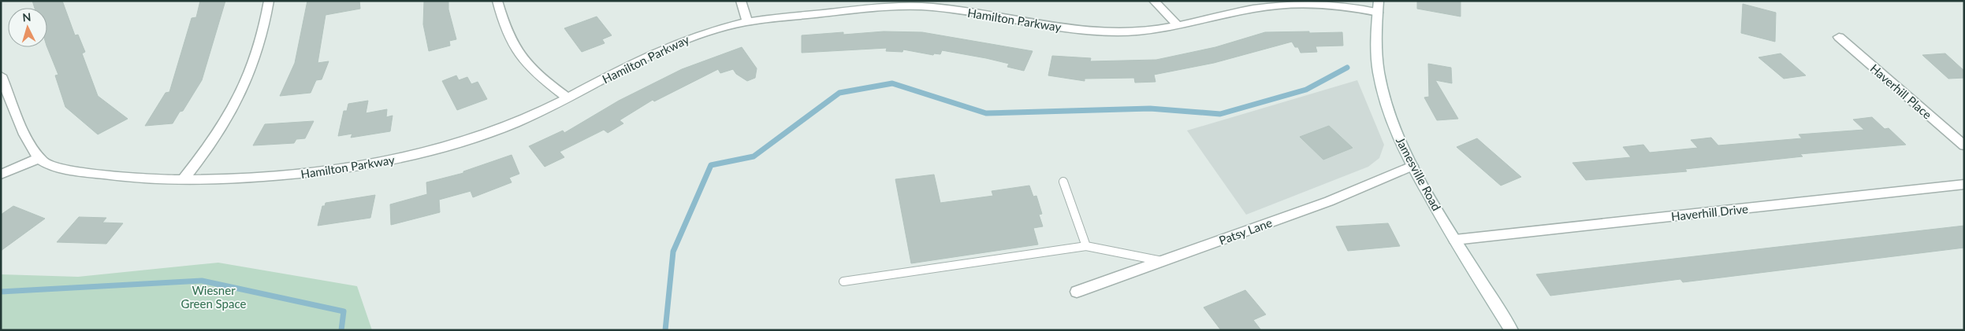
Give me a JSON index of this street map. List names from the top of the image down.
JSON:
{
  "streets": {
    "street": [
      "Hamilton Parkway",
      "Haverhill Place",
      "Jamesville Road",
      "Haverhill Drive",
      "Patsy Lane"
    ]
  },
  "crossings": [
    ["Hamilton Parkway", "Jamesville Road"],
    ["Jamesville Road", "Haverhill Drive"],
    ["Jamesville Road", "Patsy Lane"]
  ],
  "parks": ["Wiesner Green Space"],
  "north": "top"
}
